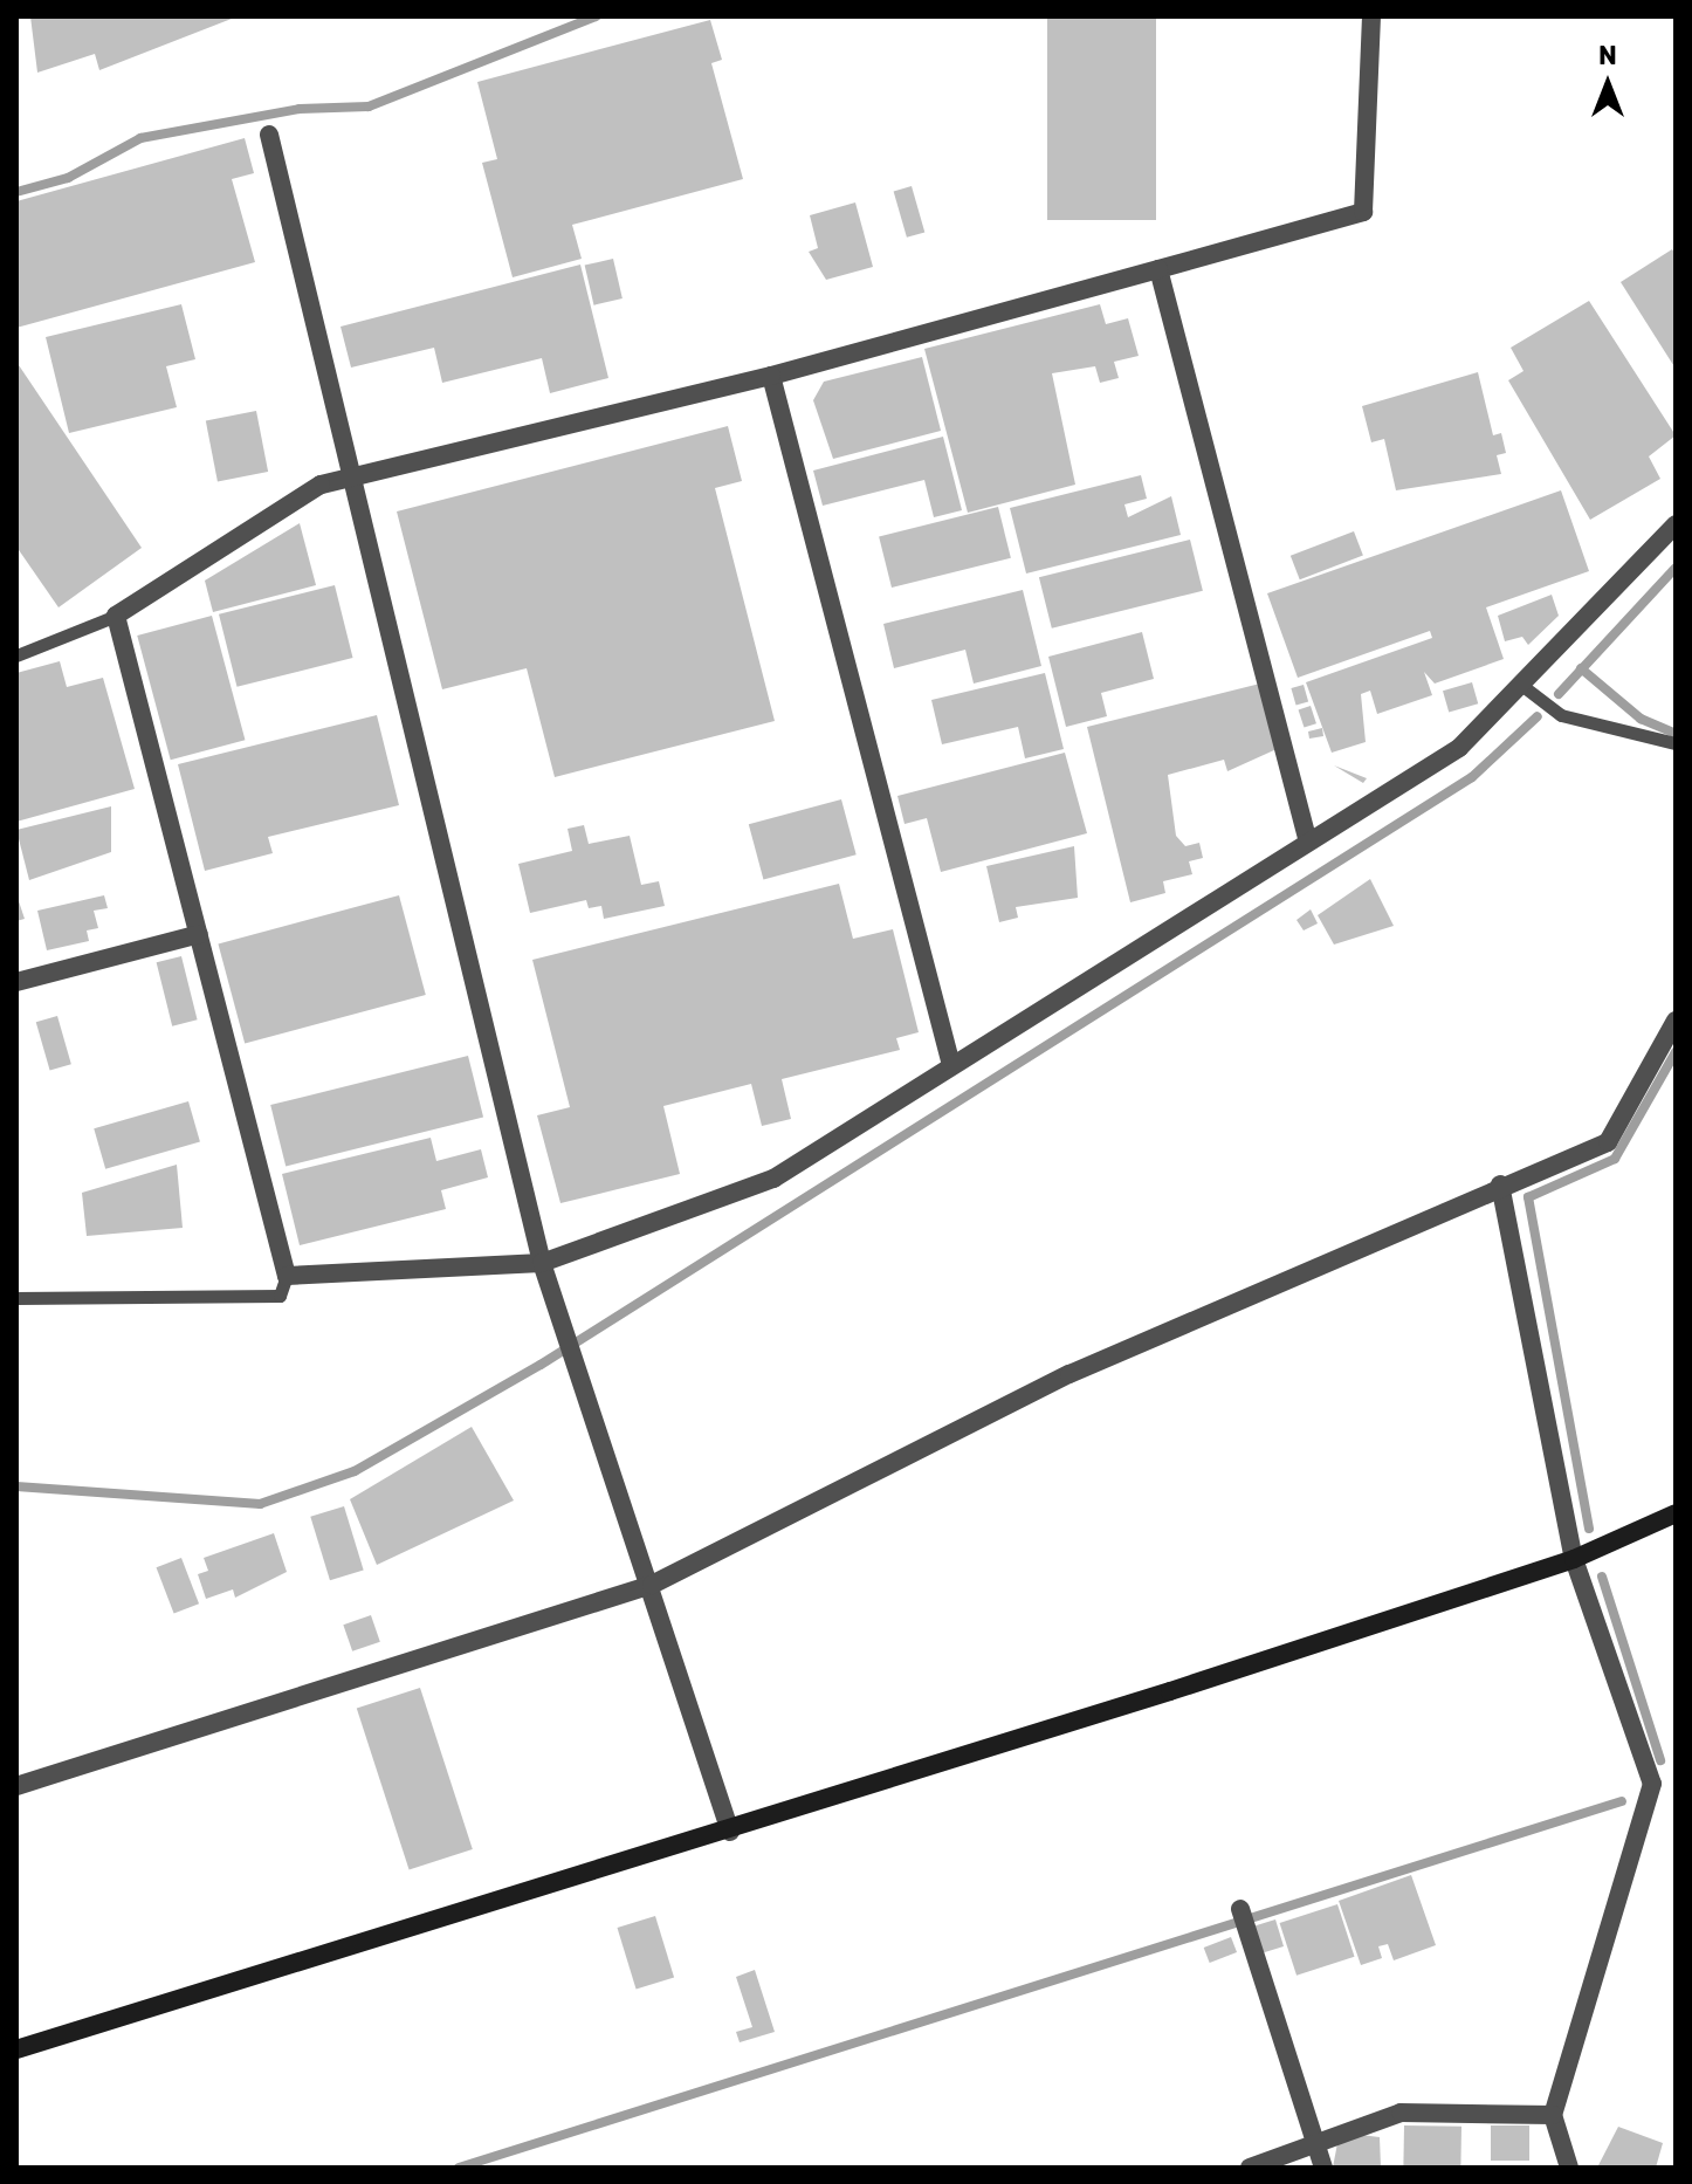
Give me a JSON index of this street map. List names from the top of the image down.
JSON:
{
  "north": "top"
}
